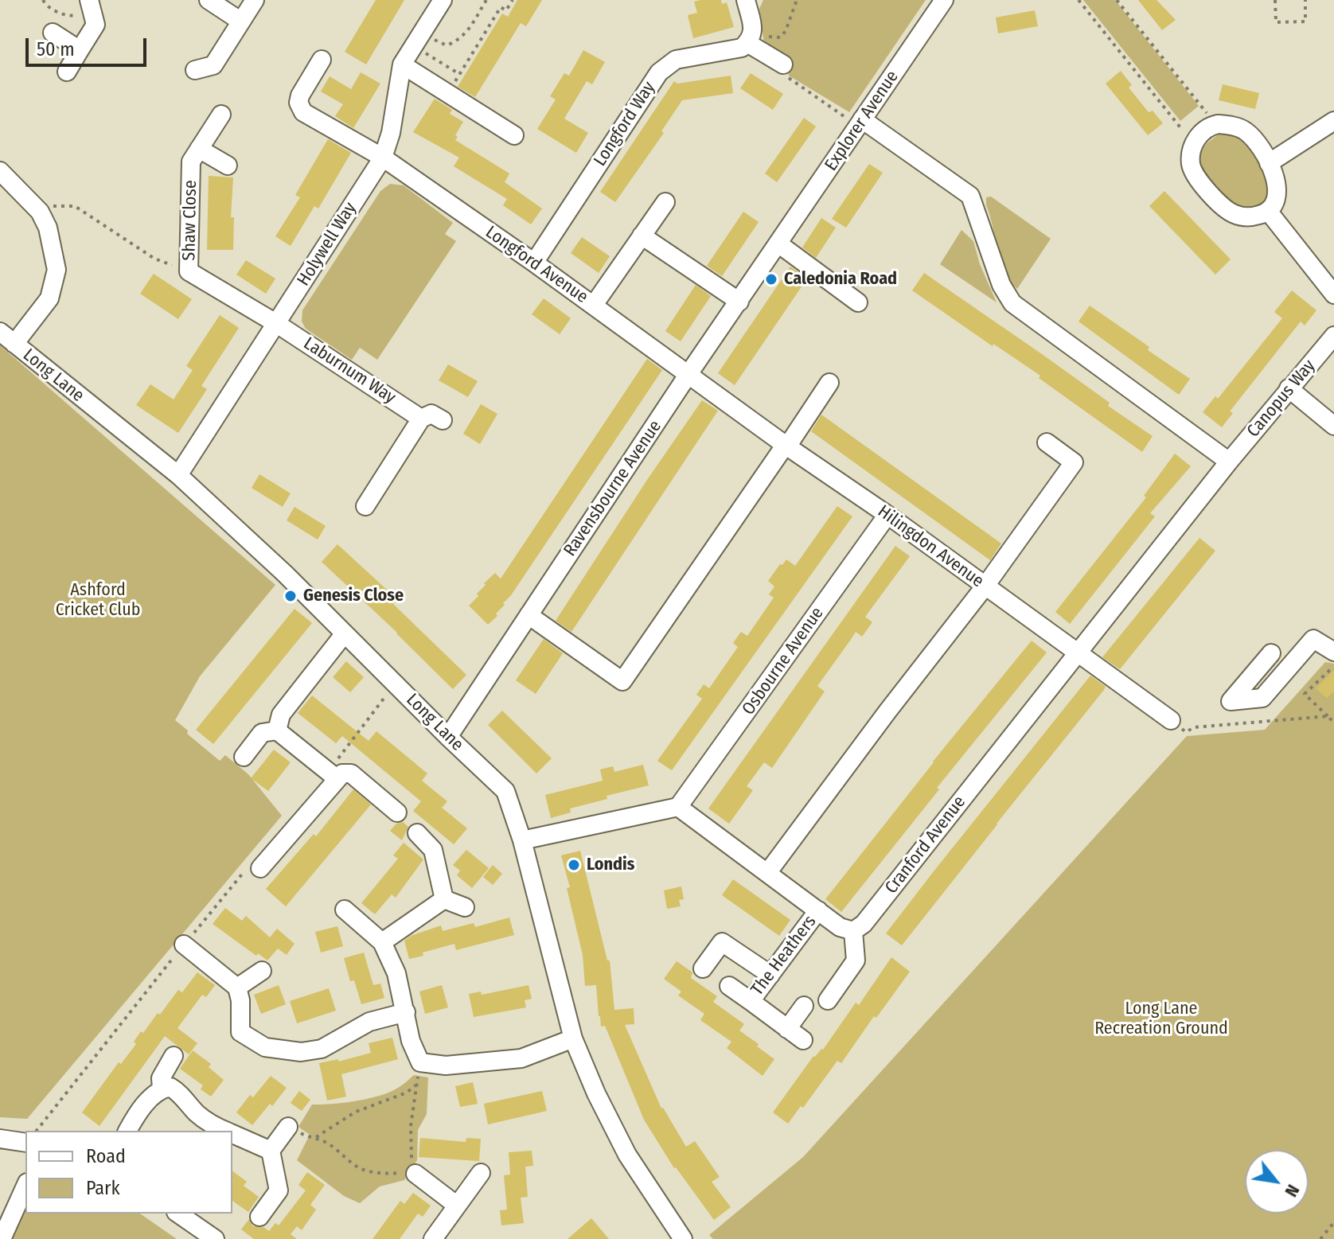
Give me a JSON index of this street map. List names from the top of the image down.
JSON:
{
  "streets": {
    "street": [
      "Explorer Avenue",
      "Longford Way",
      "Shaw Close",
      "Holywell Way",
      "Longford Avenue",
      "Laburnum Way",
      "Long Lane",
      "Canopus Way",
      "Ravensbourne Avenue",
      "Hilingdon Avenue",
      "Osbourne Avenue",
      "Cranford Avenue",
      "The Heathers"
    ]
  },
  "crossings": [
    ["Explorer Avenue", "Ravensbourne Avenue"],
    ["Longford Way", "Longford Avenue"],
    ["Shaw Close", "Holywell Way"],
    ["Shaw Close", "Laburnum Way"],
    ["Holywell Way", "Longford Avenue"],
    ["Holywell Way", "Laburnum Way"],
    ["Holywell Way", "Long Lane"],
    ["Longford Avenue", "Ravensbourne Avenue"],
    ["Longford Avenue", "Hilingdon Avenue"],
    ["Long Lane", "Ravensbourne Avenue"],
    ["Canopus Way", "Cranford Avenue"],
    ["Ravensbourne Avenue", "Hilingdon Avenue"],
    ["Hilingdon Avenue", "Osbourne Avenue"],
    ["Hilingdon Avenue", "Cranford Avenue"]
  ],
  "parks": ["Ashford Cricket Club", "Long Lane Recreation Ground"],
  "places": ["Caledonia Road", "Genesis Close", "Londis"],
  "legend": ["Road", "Park"],
  "scale_bar": "50 m",
  "north": "bottom right"
}
